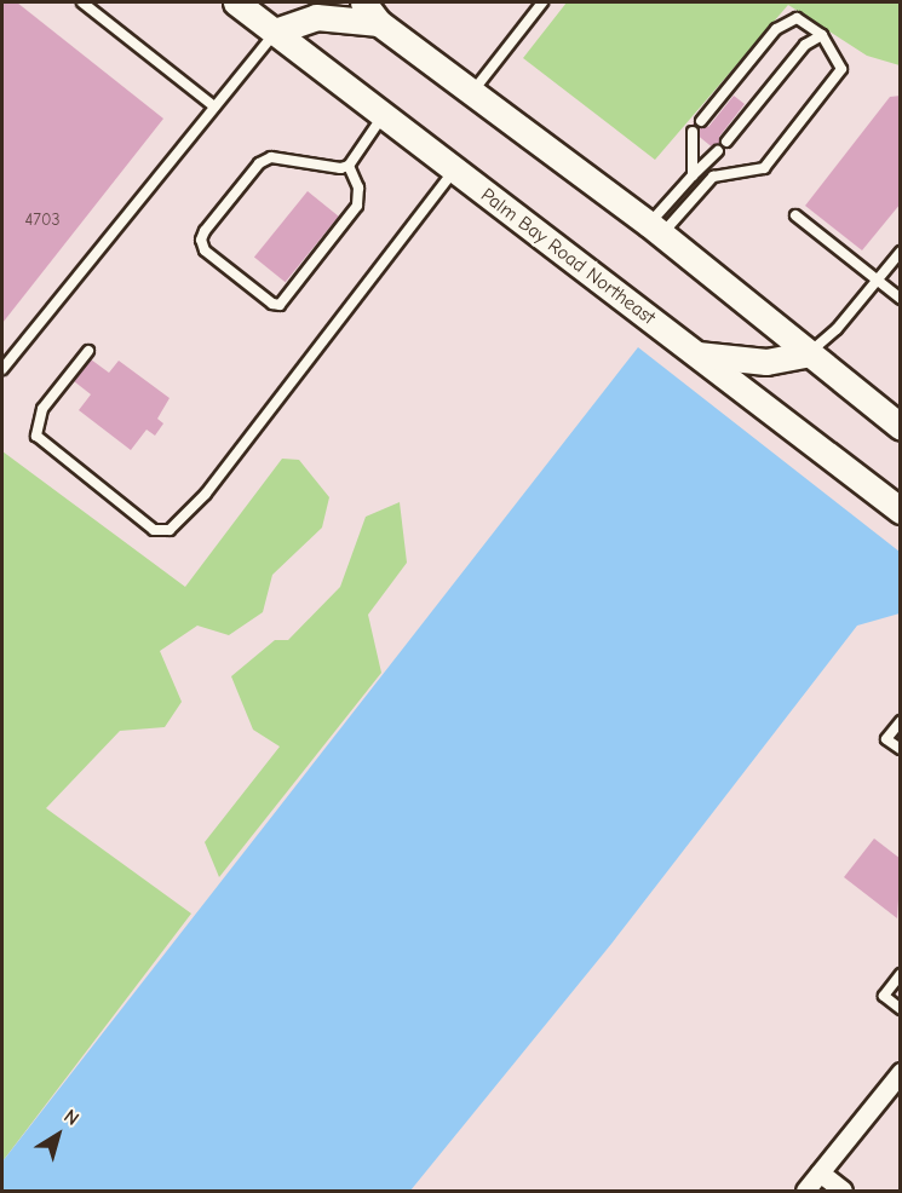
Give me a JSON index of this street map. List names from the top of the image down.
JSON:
{
  "streets": {
    "main road": ["Palm Bay Road Northeast"]
  },
  "house_numbers": ["4703"],
  "north": "top right"
}
